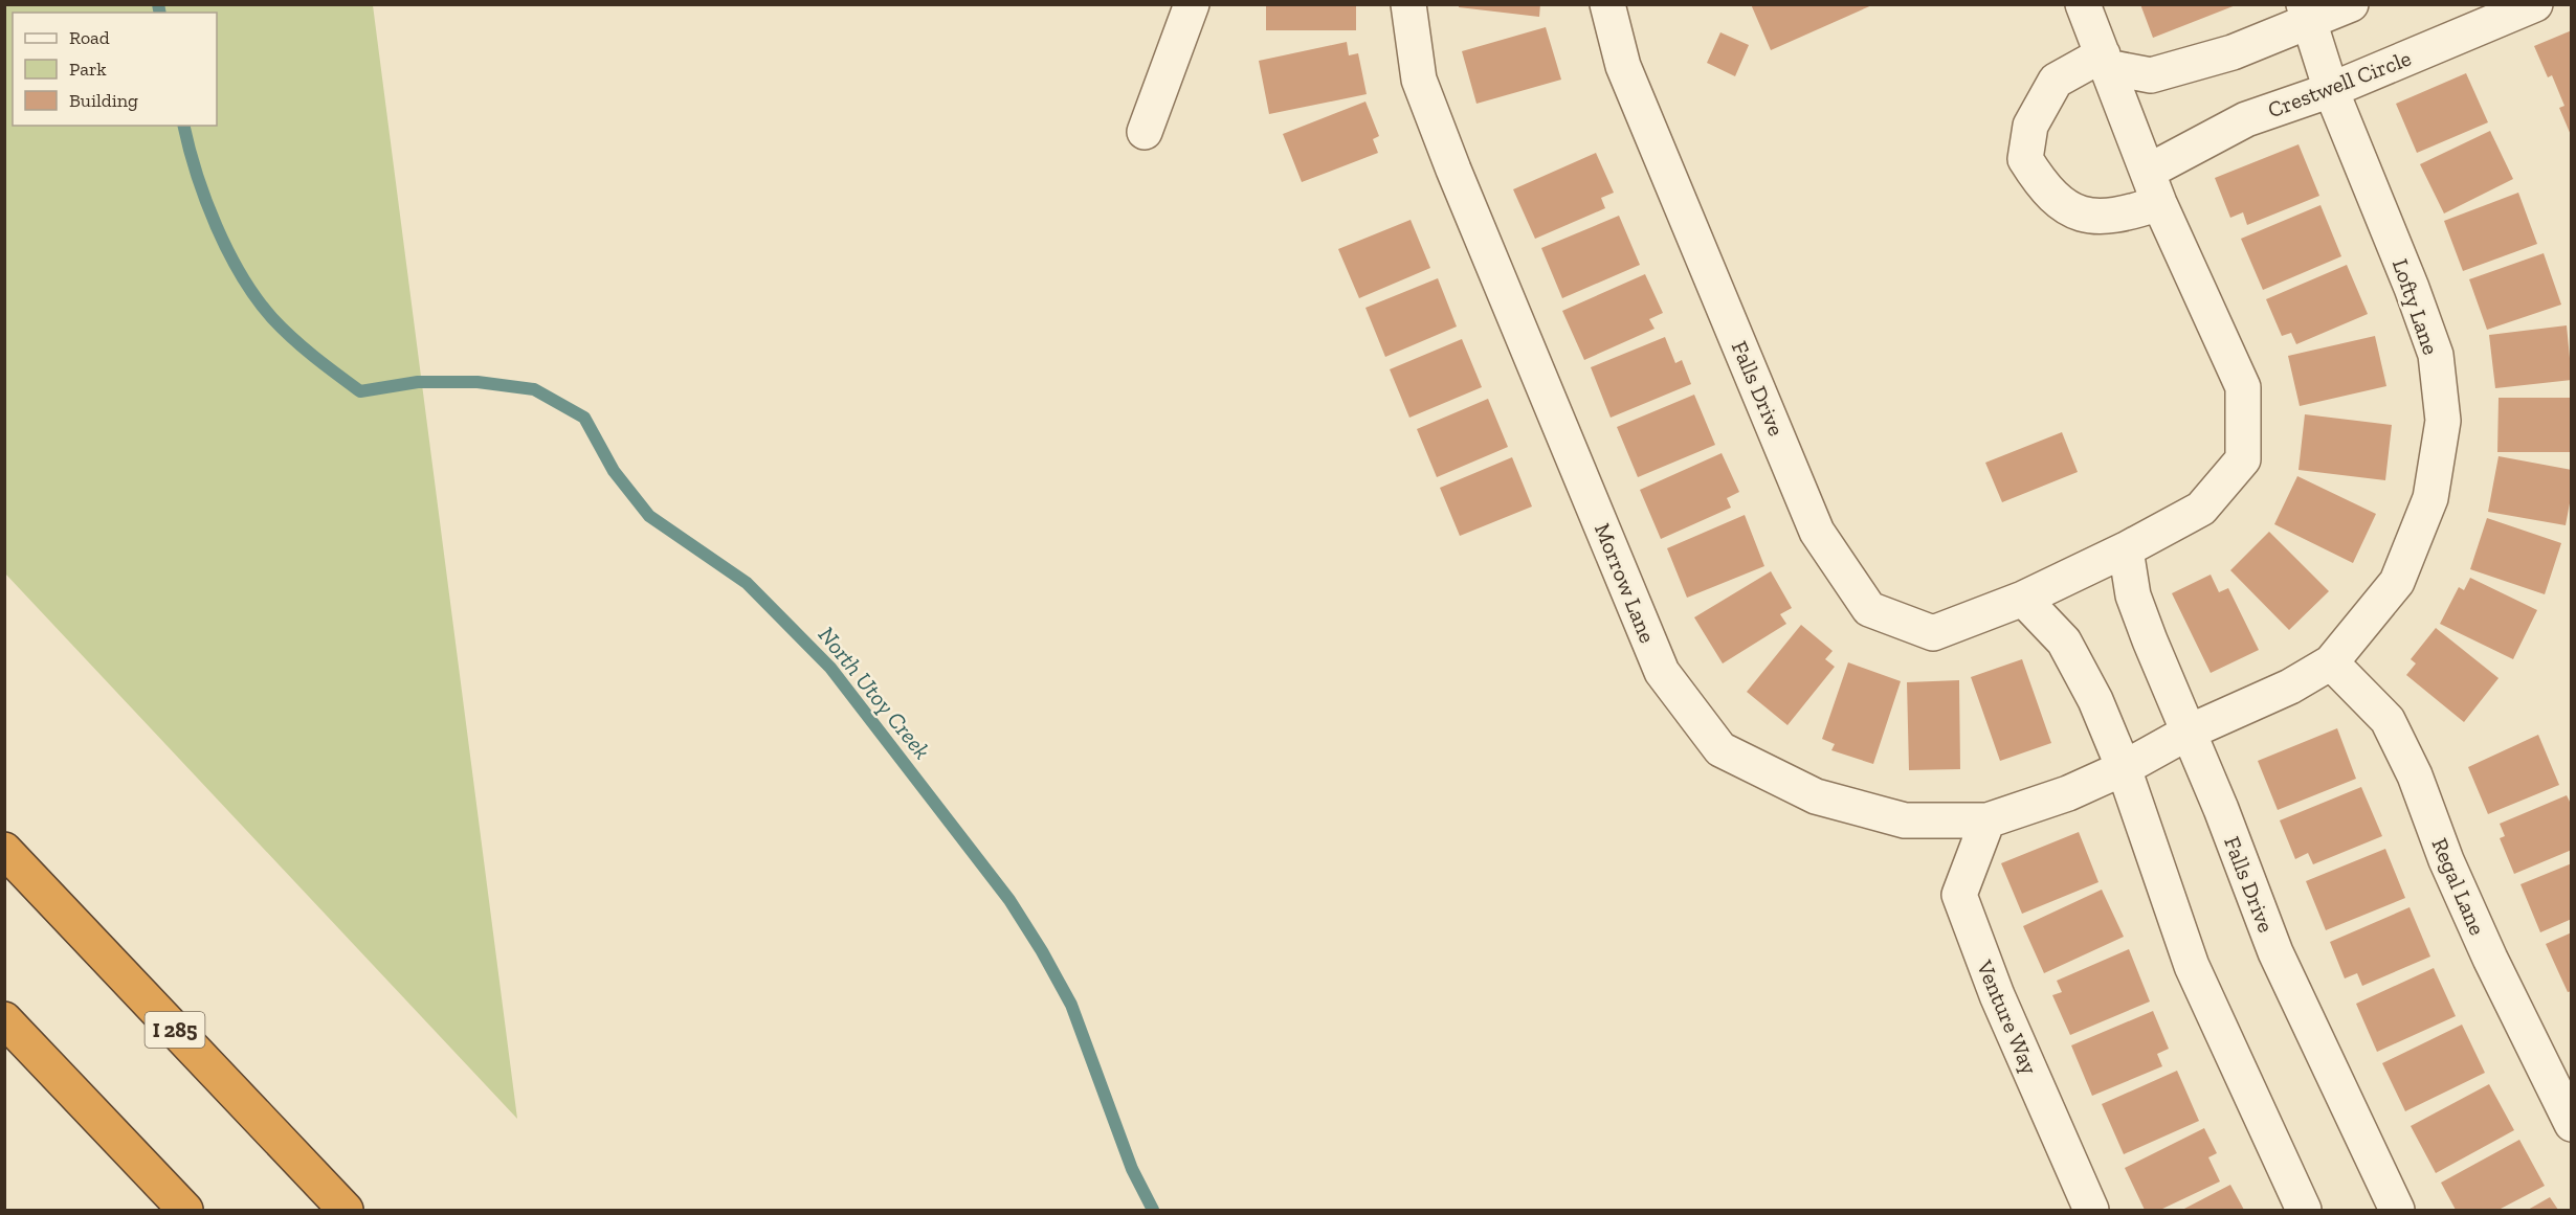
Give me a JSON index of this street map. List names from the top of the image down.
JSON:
{
  "streets": {
    "highway": ["I 285"],
    "street": [
      "Crestwell Circle",
      "Lofty Lane",
      "Falls Drive",
      "Morrow Lane",
      "Regal Lane",
      "Venture Way"
    ]
  },
  "crossings": [
    ["Crestwell Circle", "Lofty Lane"],
    ["Crestwell Circle", "Falls Drive"],
    ["Lofty Lane", "Falls Drive"],
    ["Lofty Lane", "Morrow Lane"],
    ["Lofty Lane", "Regal Lane"],
    ["Morrow Lane", "Venture Way"]
  ],
  "water": ["North Utoy Creek"],
  "legend": ["Road", "Park", "Building"]
}
